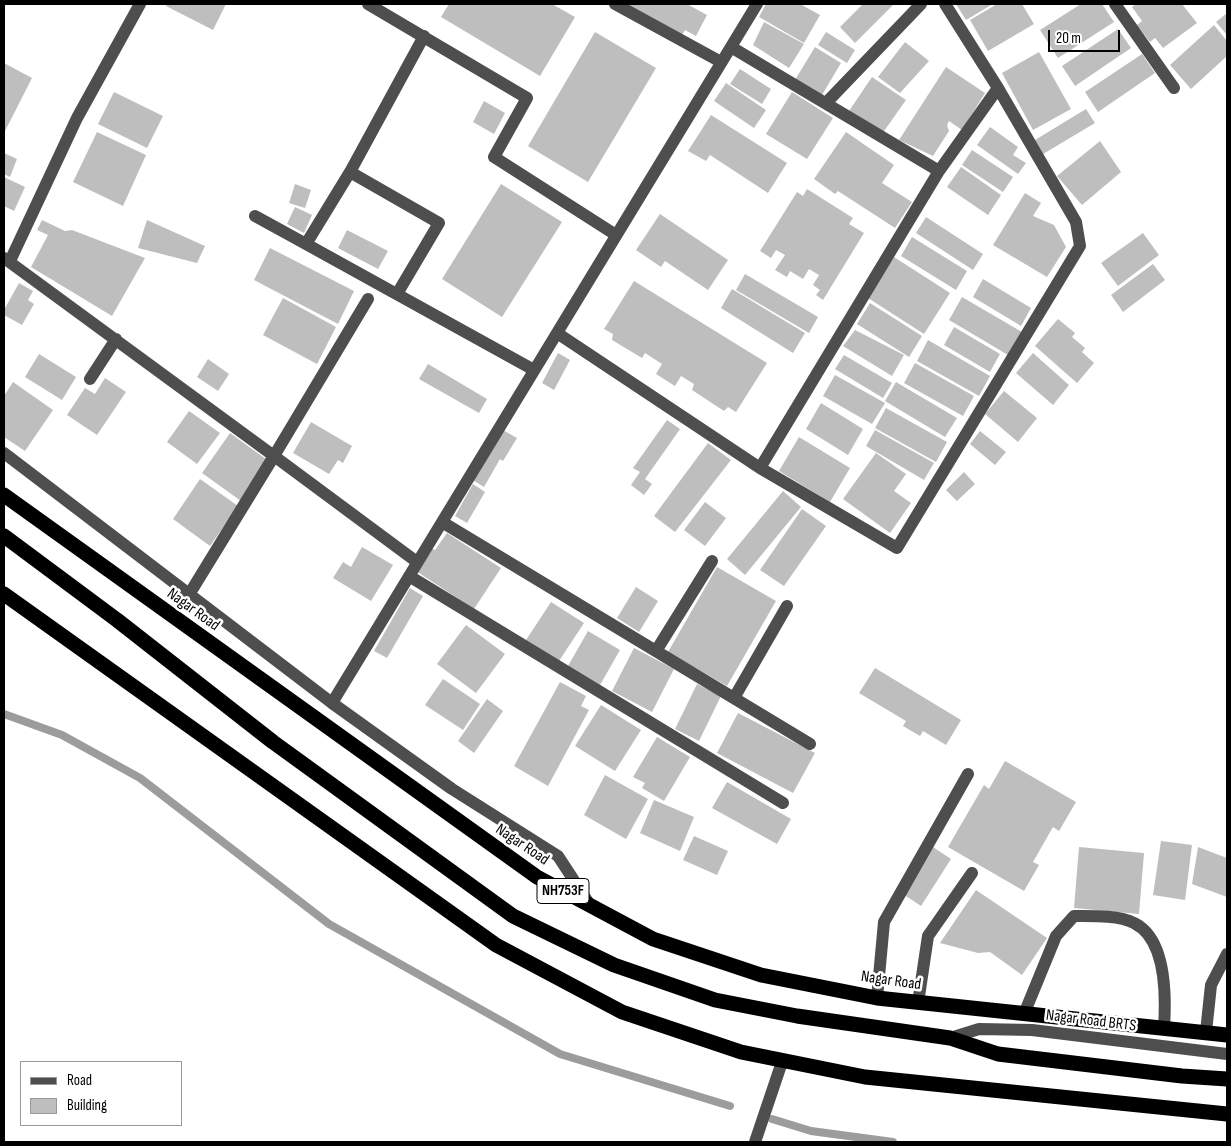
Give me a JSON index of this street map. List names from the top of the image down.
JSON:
{
  "streets": {
    "highway": ["Nagar Road", "NH753F"],
    "street": ["Nagar Road BRTS"]
  },
  "legend": ["Road", "Building"],
  "scale_bar": "20 m"
}
